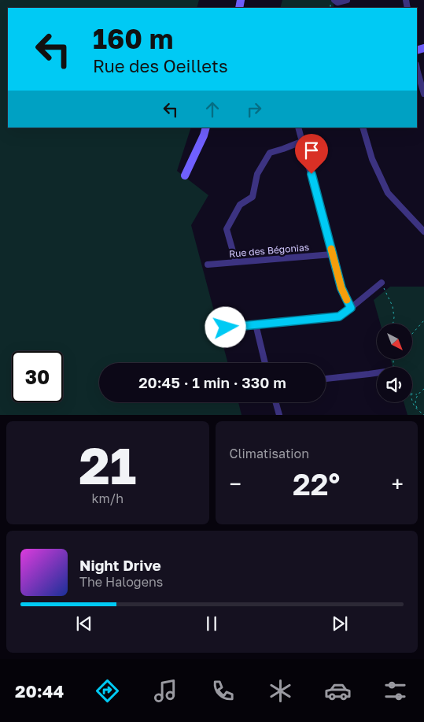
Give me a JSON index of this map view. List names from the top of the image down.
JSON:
{
  "streets": {
    "street": ["Rue des Bégonias"]
  },
  "north": "bottom right",
  "page": {
    "turn": ["160 m", "Rue des Oeillets"],
    "limit": "30",
    "trip": "20:45 · 1 min · 330 m",
    "tile": [
      ["21", "km/h"],
      "Climatisation"
    ],
    "heat": ["−", "22°", "+"],
    "song": ["Night Drive", "The Halogens"],
    "tabs": "20:44"
  }
}
